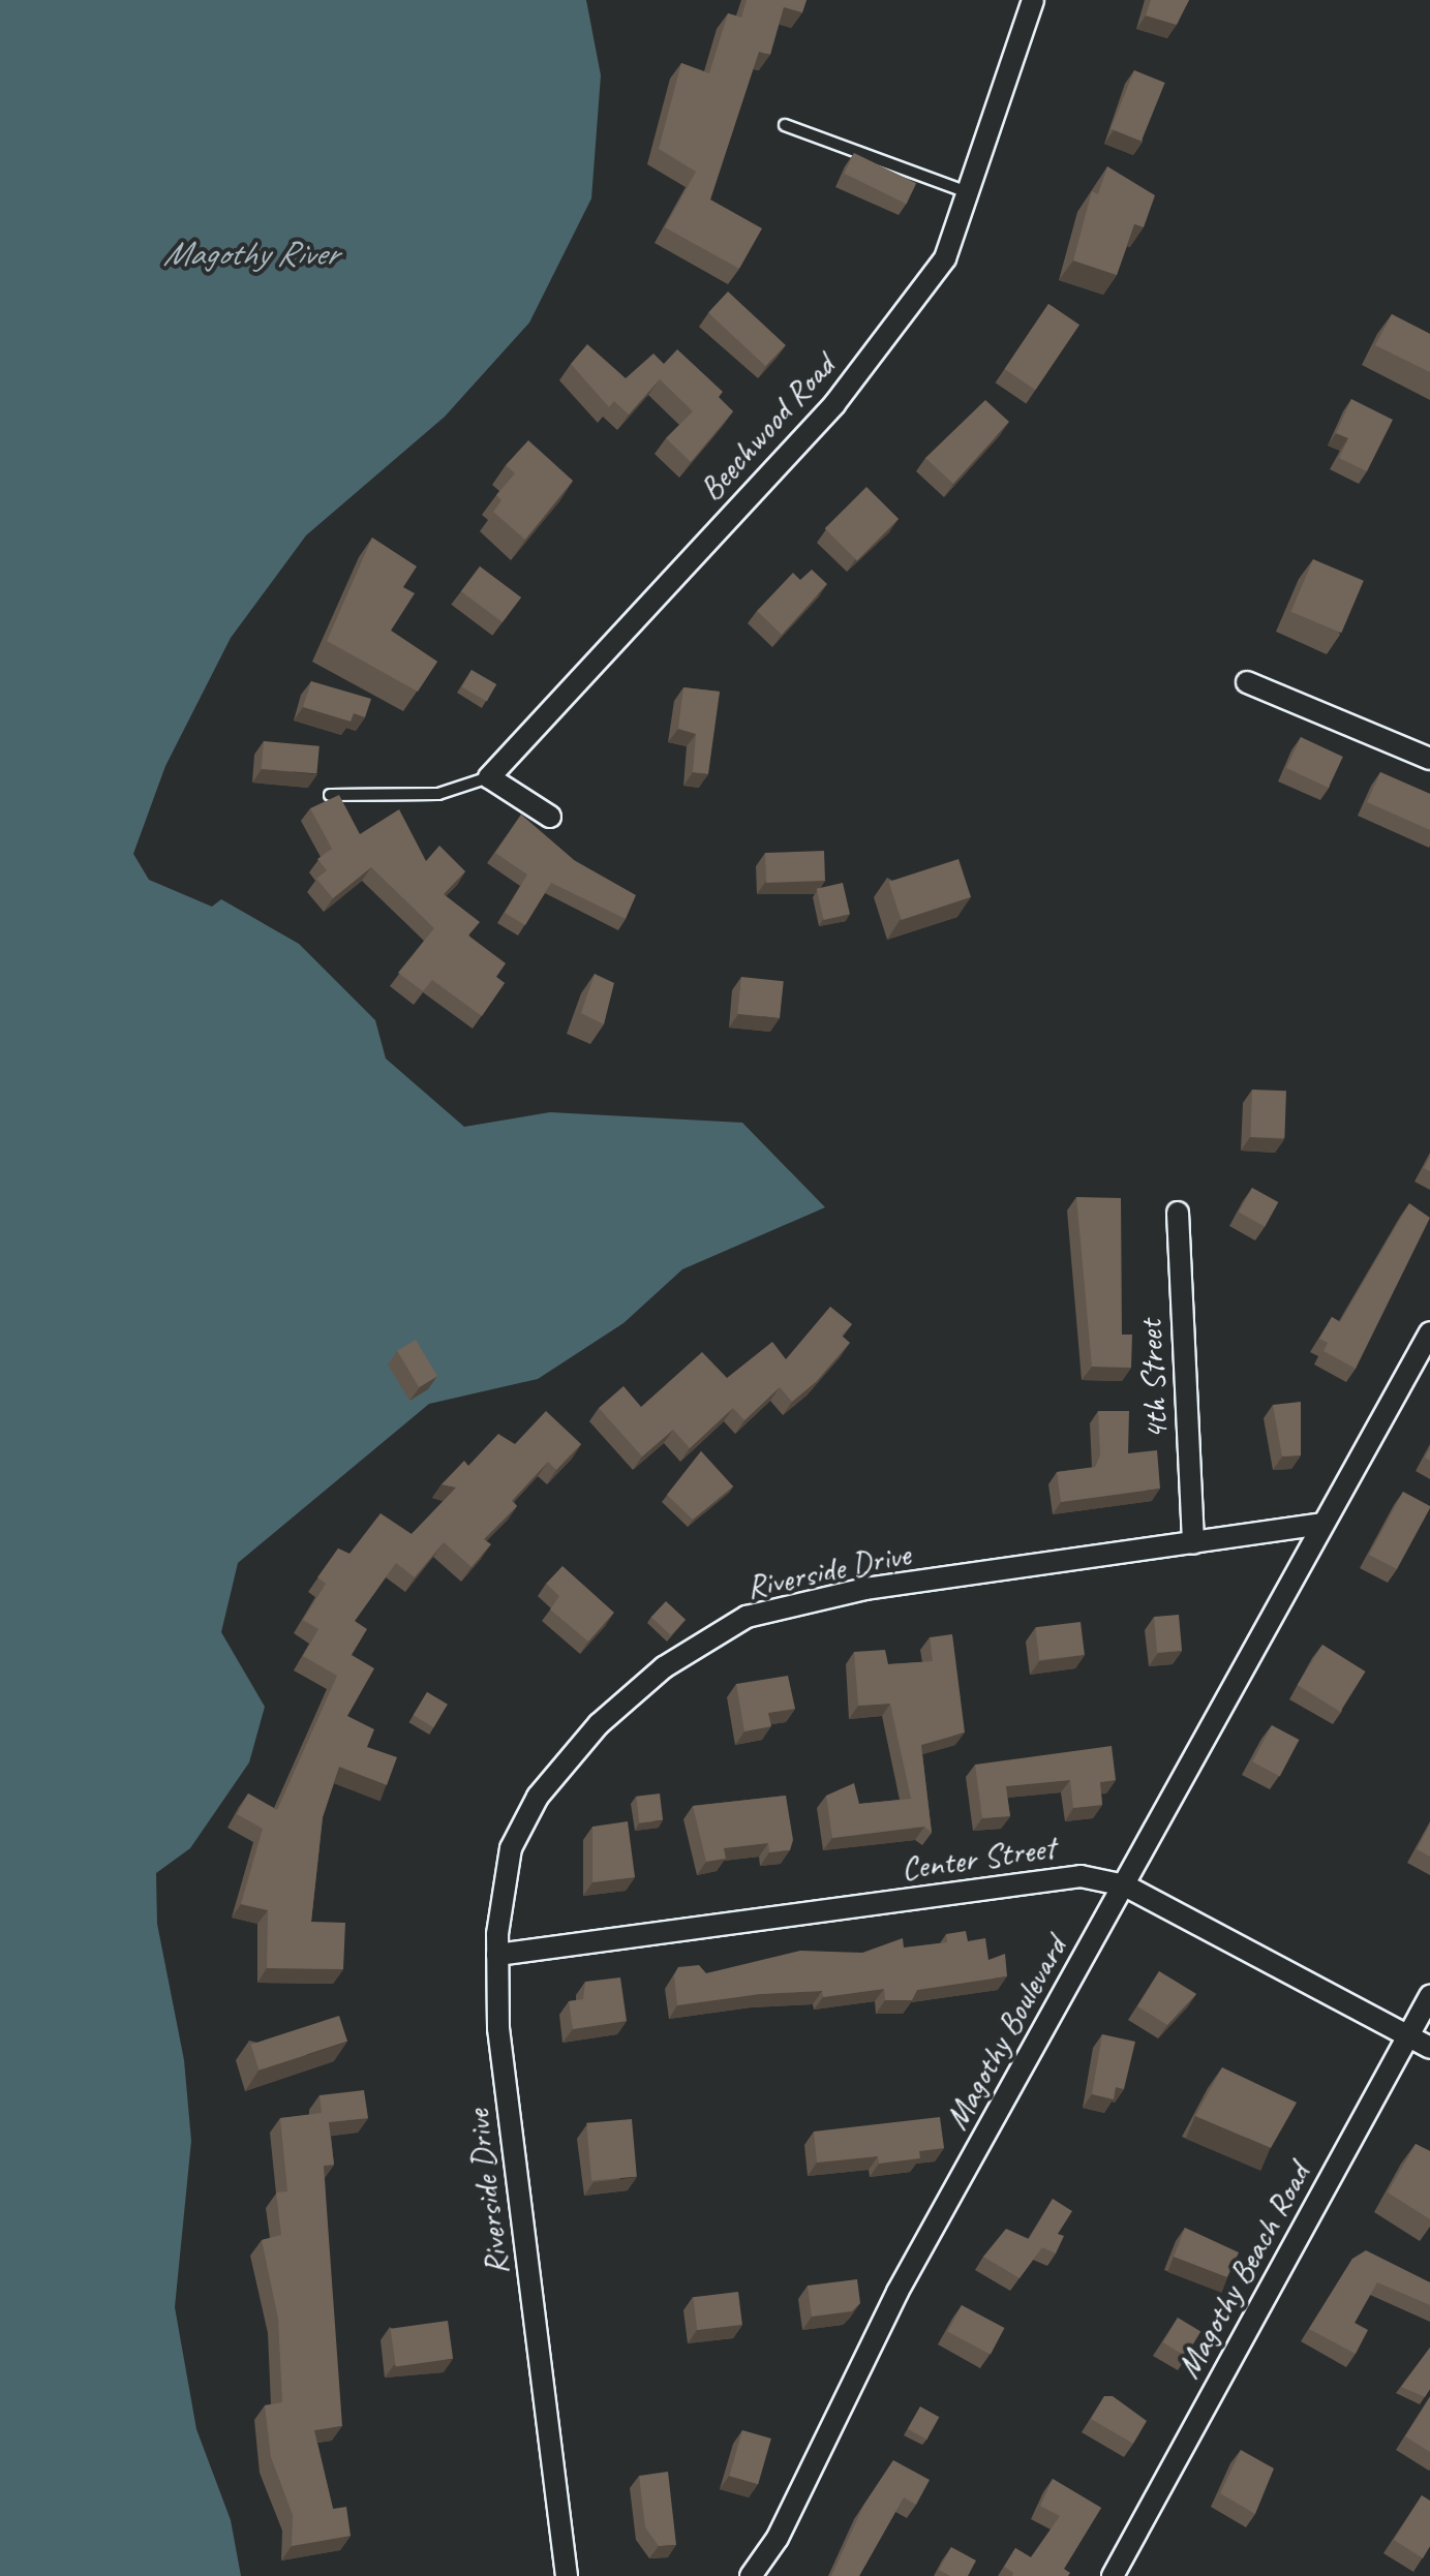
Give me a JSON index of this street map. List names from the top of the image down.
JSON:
{
  "streets": {
    "street": [
      "Beechwood Road",
      "4th Street",
      "Riverside Drive",
      "Center Street",
      "Magothy Boulevard",
      "Magothy Beach Road"
    ]
  },
  "crossings": [
    ["4th Street", "Riverside Drive"],
    ["Riverside Drive", "Center Street"],
    ["Riverside Drive", "Magothy Boulevard"],
    ["Center Street", "Magothy Boulevard"],
    ["Center Street", "Magothy Beach Road"]
  ],
  "water": ["Magothy River"]
}
